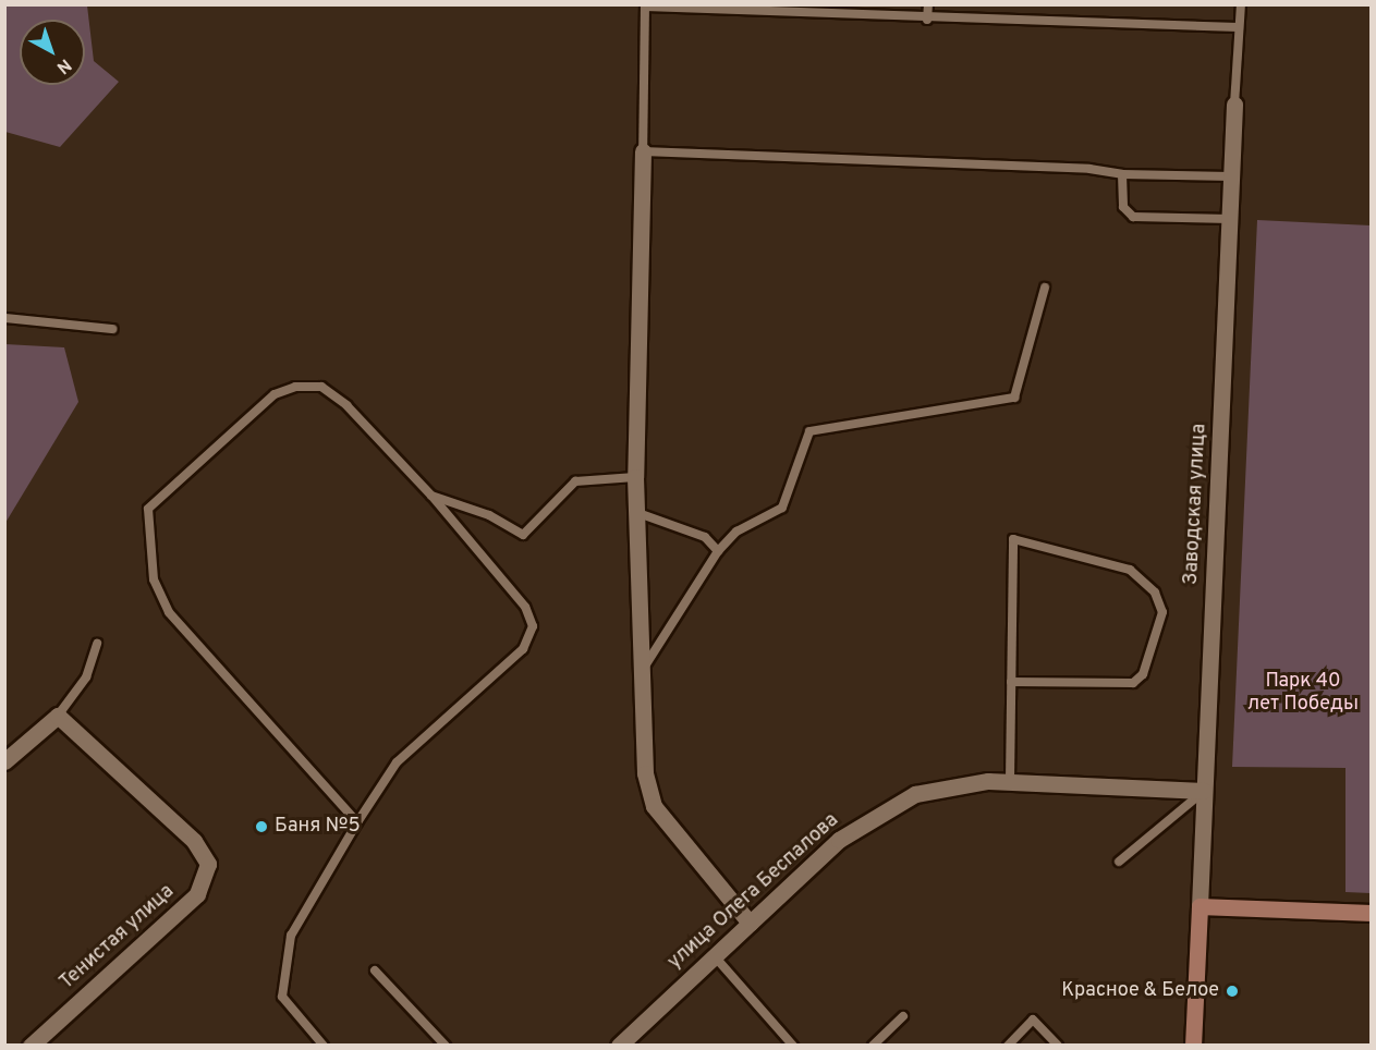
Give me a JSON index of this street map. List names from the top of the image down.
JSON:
{
  "streets": {
    "street": ["Заводская улица", "улица Олега Беспалова", "Тенистая улица"]
  },
  "crossings": [
    ["Заводская улица", "улица Олега Беспалова"]
  ],
  "parks": ["Парк 40 лет Победы"],
  "places": ["Баня №5", "Красное & Белое"],
  "north": "bottom right"
}
